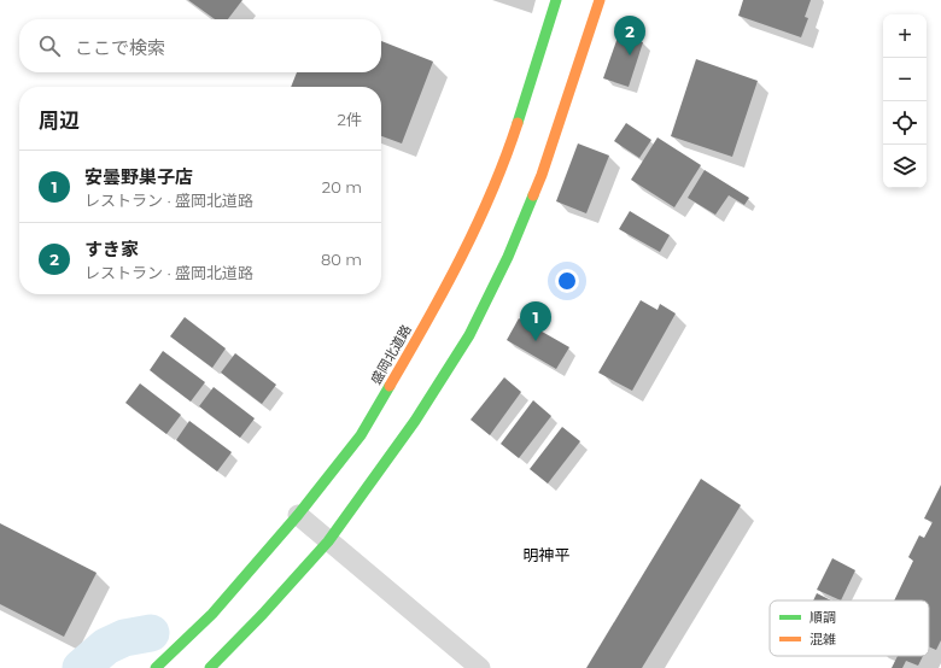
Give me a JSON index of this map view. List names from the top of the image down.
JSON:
{
  "streets": {
    "highway": ["盛岡北道路"]
  },
  "districts": ["明神平"],
  "legend": ["順調", "混雑"],
  "page": {
    "map_buttons": ["+", "−"],
    "pins": ["2", "1"],
    "search": "ここで検索",
    "heading": ["周辺", "2件"],
    "list": [
      {
        "mark": "1",
        "name": "安曇野巣子店",
        "note": "レストラン · 盛岡北道路",
        "value": "20 m"
      },
      {
        "mark": "2",
        "name": "すき家",
        "note": "レストラン · 盛岡北道路",
        "value": "80 m"
      }
    ]
  }
}
